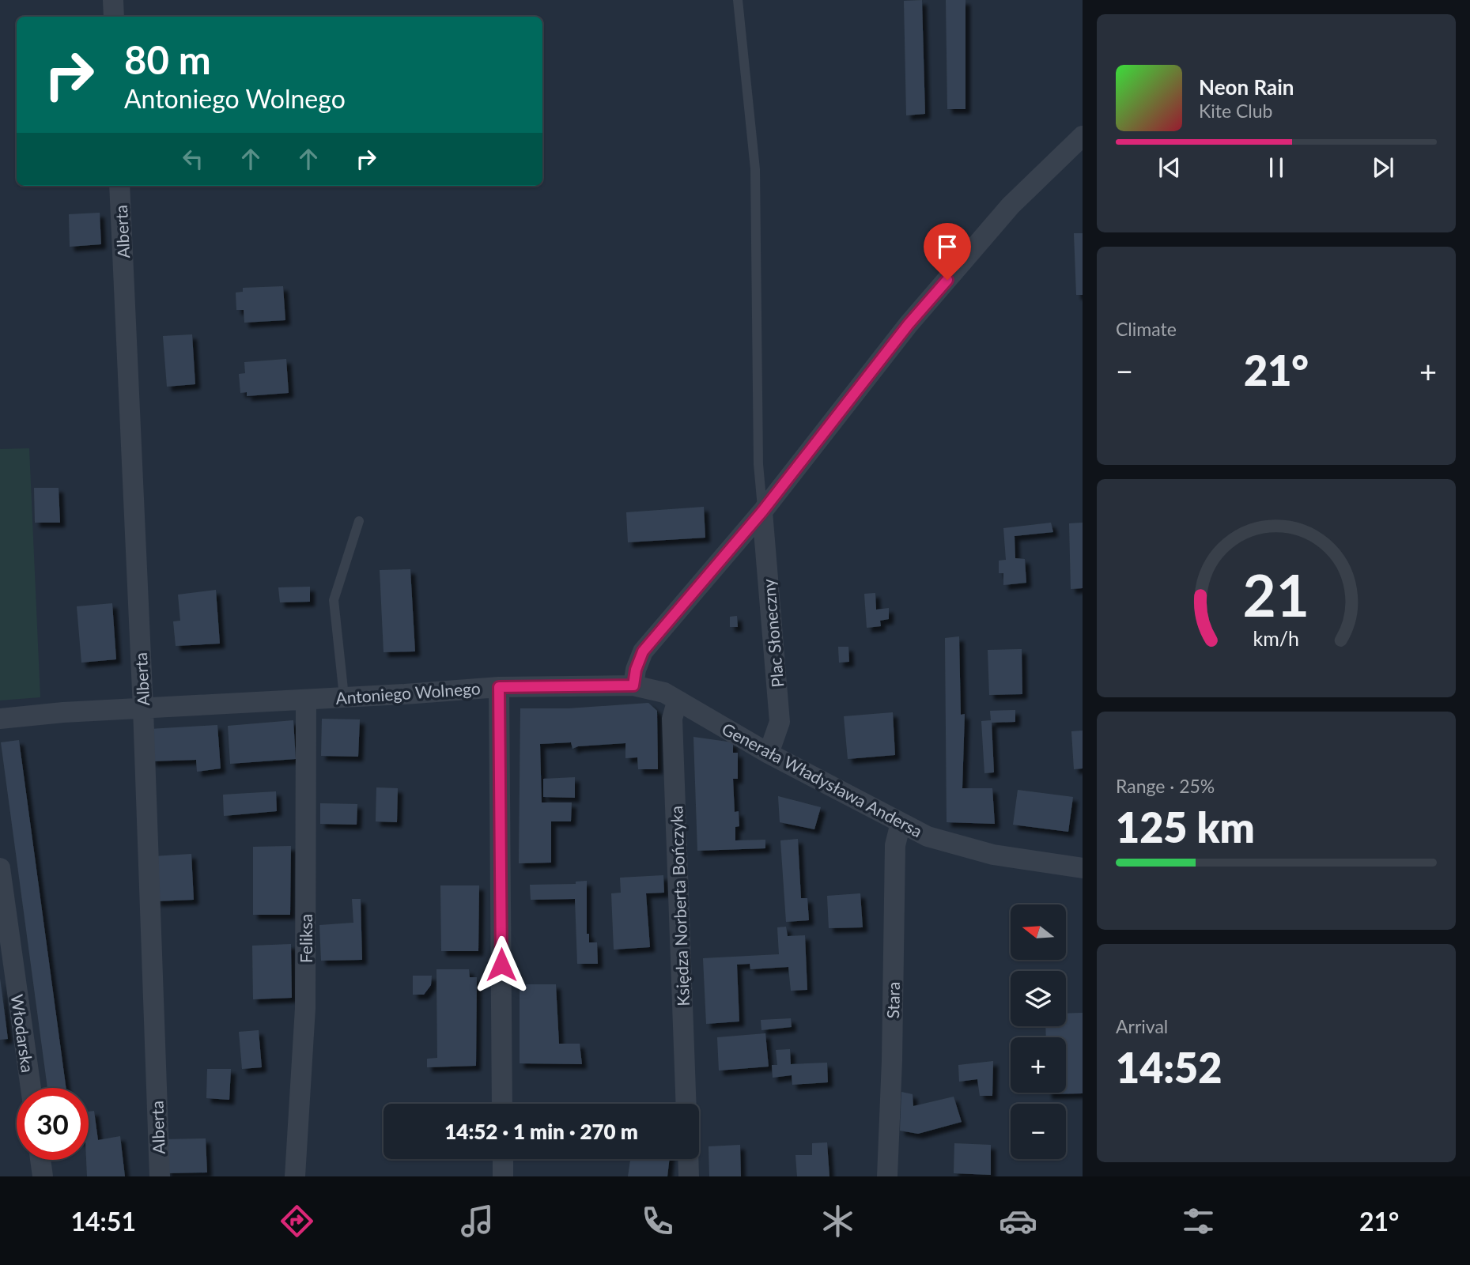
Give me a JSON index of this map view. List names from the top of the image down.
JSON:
{
  "streets": {
    "street": [
      "Alberta",
      "Plac Słoneczny",
      "Antoniego Wolnego",
      "Generała Władysława Andersa",
      "Księdza Norberta Bończyka",
      "Feliksa",
      "Stara",
      "Włodarska"
    ]
  },
  "crossings": [
    ["Alberta", "Antoniego Wolnego"],
    ["Plac Słoneczny", "Generała Władysława Andersa"],
    ["Antoniego Wolnego", "Generała Władysława Andersa"],
    ["Antoniego Wolnego", "Feliksa"],
    ["Generała Władysława Andersa", "Księdza Norberta Bończyka"],
    ["Generała Władysława Andersa", "Stara"]
  ],
  "north": "left",
  "page": {
    "turn": ["80 m", "Antoniego Wolnego"],
    "song": ["Neon Rain", "Kite Club"],
    "tile": [
      "Climate",
      ["Range · 25%", "125 km"],
      ["Arrival", "14:52"]
    ],
    "heat": ["−", "21°", "+"],
    "map_buttons": ["+", "−"],
    "limit": "30",
    "trip": "14:52 · 1 min · 270 m",
    "tabs": ["14:51", "21°"],
    "gauge": ["21", "km/h"]
  }
}
